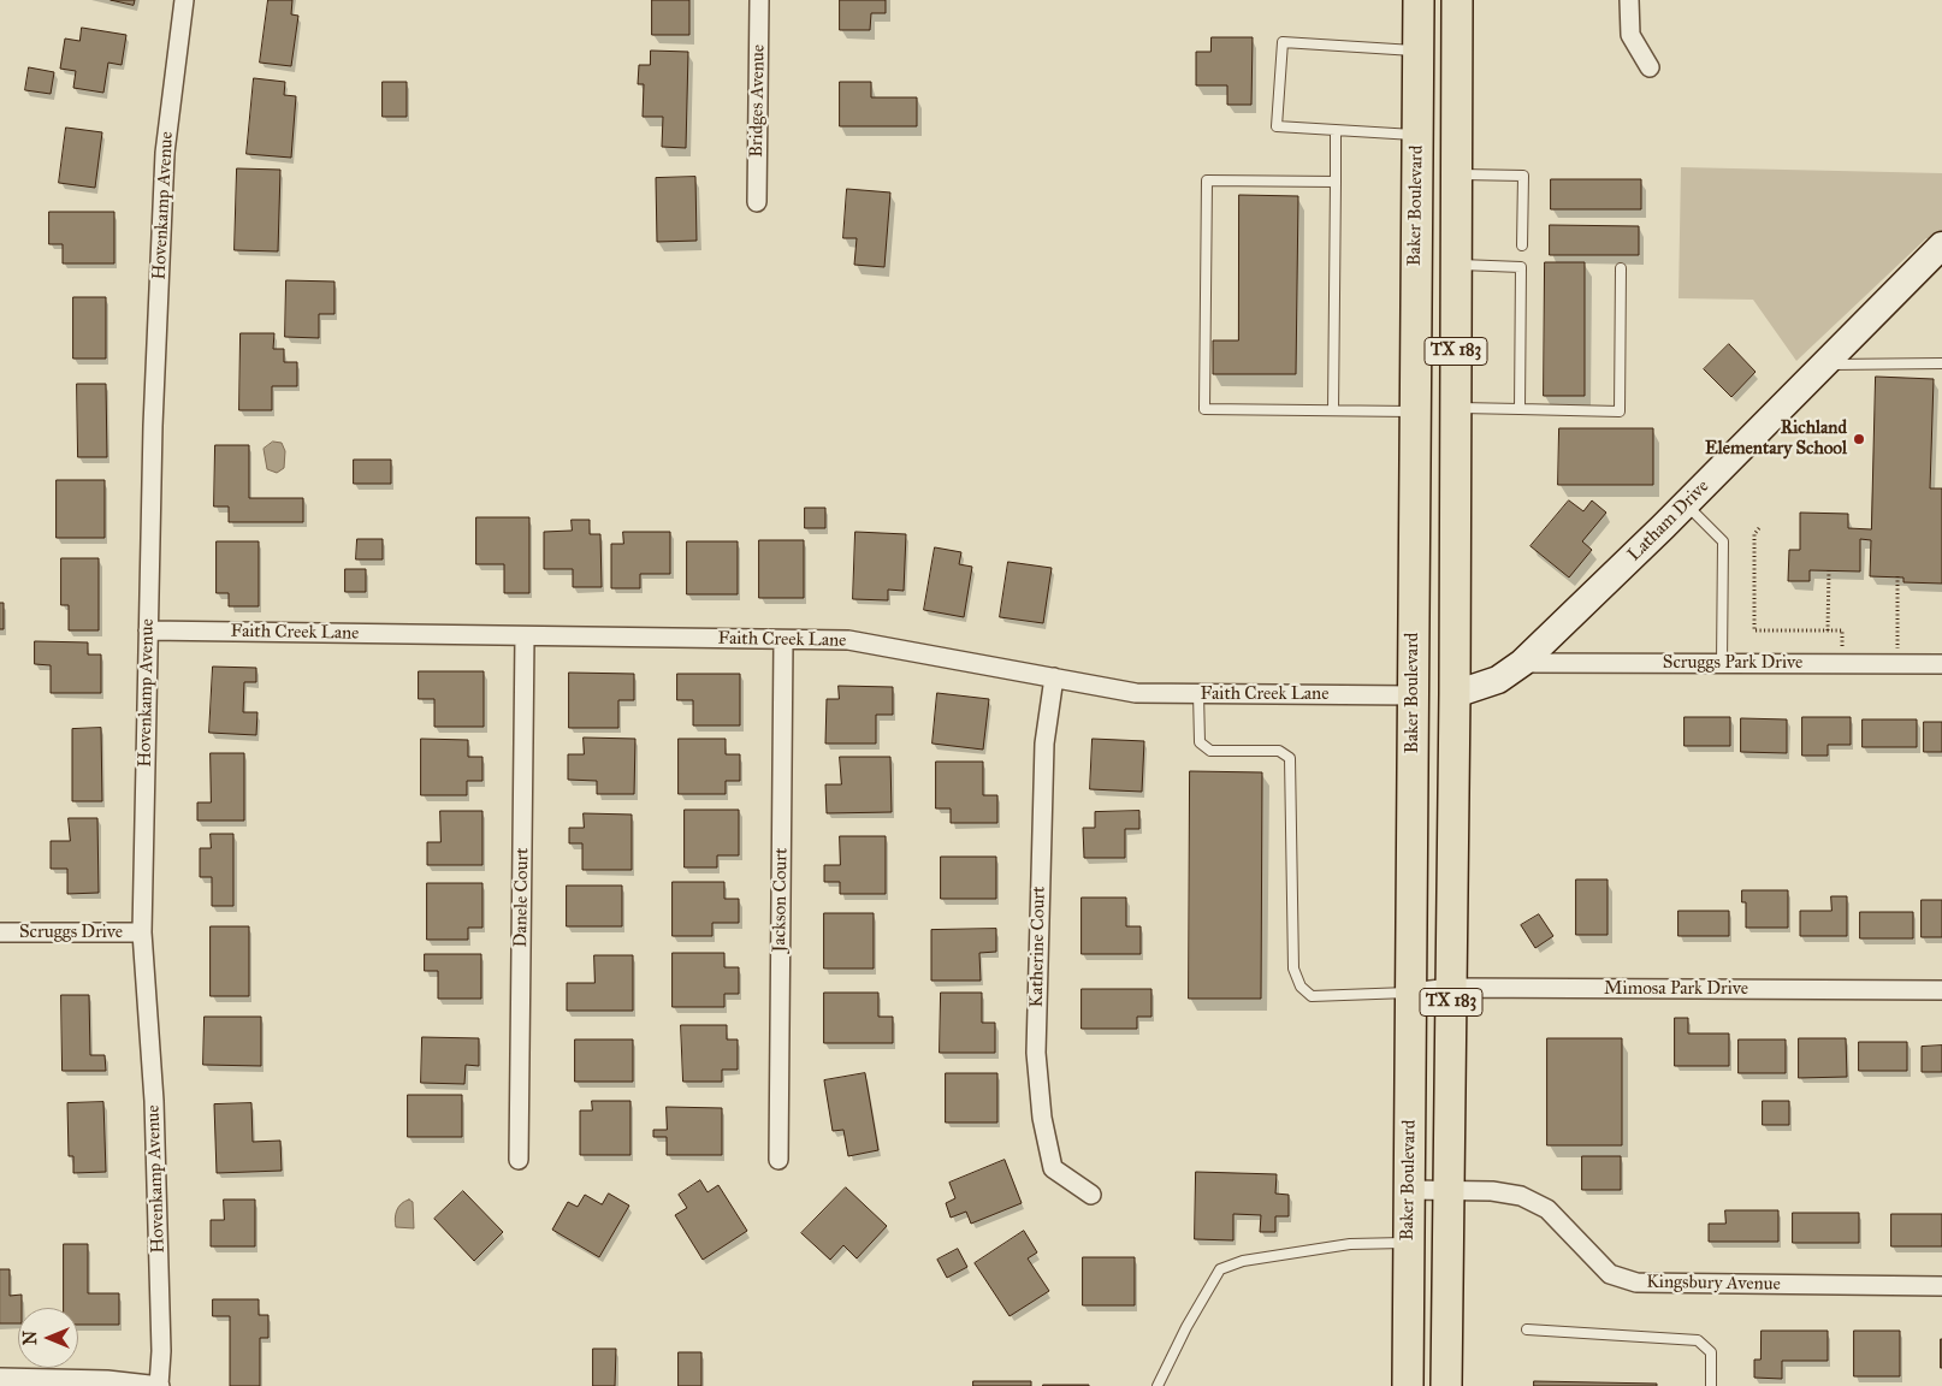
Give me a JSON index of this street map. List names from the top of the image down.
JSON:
{
  "streets": {
    "main road": ["Baker Boulevard", "TX 183"],
    "street": [
      "Bridges Avenue",
      "Hovenkamp Avenue",
      "Latham Drive",
      "Faith Creek Lane",
      "Scruggs Park Drive",
      "Danele Court",
      "Jackson Court",
      "Scruggs Drive",
      "Katherine Court",
      "Mimosa Park Drive",
      "Kingsbury Avenue"
    ]
  },
  "crossings": [
    ["Hovenkamp Avenue", "Faith Creek Lane"],
    ["Hovenkamp Avenue", "Scruggs Drive"],
    ["Baker Boulevard", "Faith Creek Lane"],
    ["Baker Boulevard", "Mimosa Park Drive"],
    ["Baker Boulevard", "Kingsbury Avenue"],
    ["TX 183", "Latham Drive"],
    ["TX 183", "Mimosa Park Drive"],
    ["TX 183", "Kingsbury Avenue"],
    ["Latham Drive", "Scruggs Park Drive"],
    ["Faith Creek Lane", "Danele Court"],
    ["Faith Creek Lane", "Jackson Court"],
    ["Faith Creek Lane", "Katherine Court"]
  ],
  "places": ["Richland Elementary School"],
  "north": "left"
}
